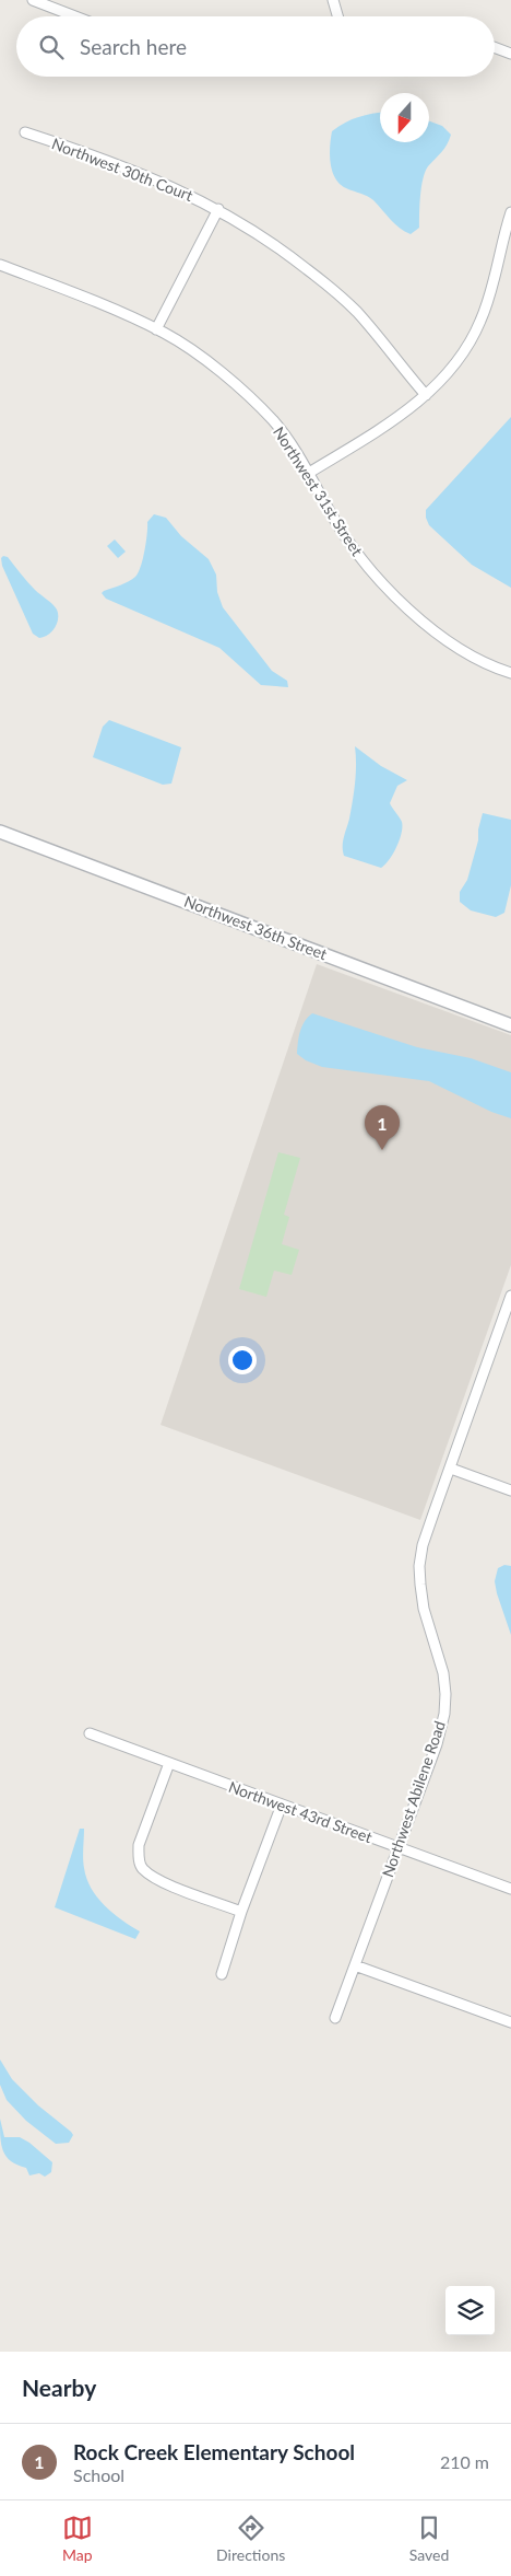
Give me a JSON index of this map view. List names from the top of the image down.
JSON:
{
  "streets": {
    "main road": ["Northwest 36th Street"],
    "street": [
      "Northwest 30th Court",
      "Northwest 31st Street",
      "Northwest Abilene Road",
      "Northwest 43rd Street"
    ]
  },
  "crossings": [
    ["Northwest Abilene Road", "Northwest 43rd Street"]
  ],
  "north": "bottom",
  "page": {
    "search": "Search here",
    "pins": "1",
    "heading": "Nearby",
    "list": [
      {
        "mark": "1",
        "name": "Rock Creek Elementary School",
        "note": "School",
        "value": "210 m"
      }
    ],
    "nav": ["Map", "Directions", "Saved"]
  }
}
